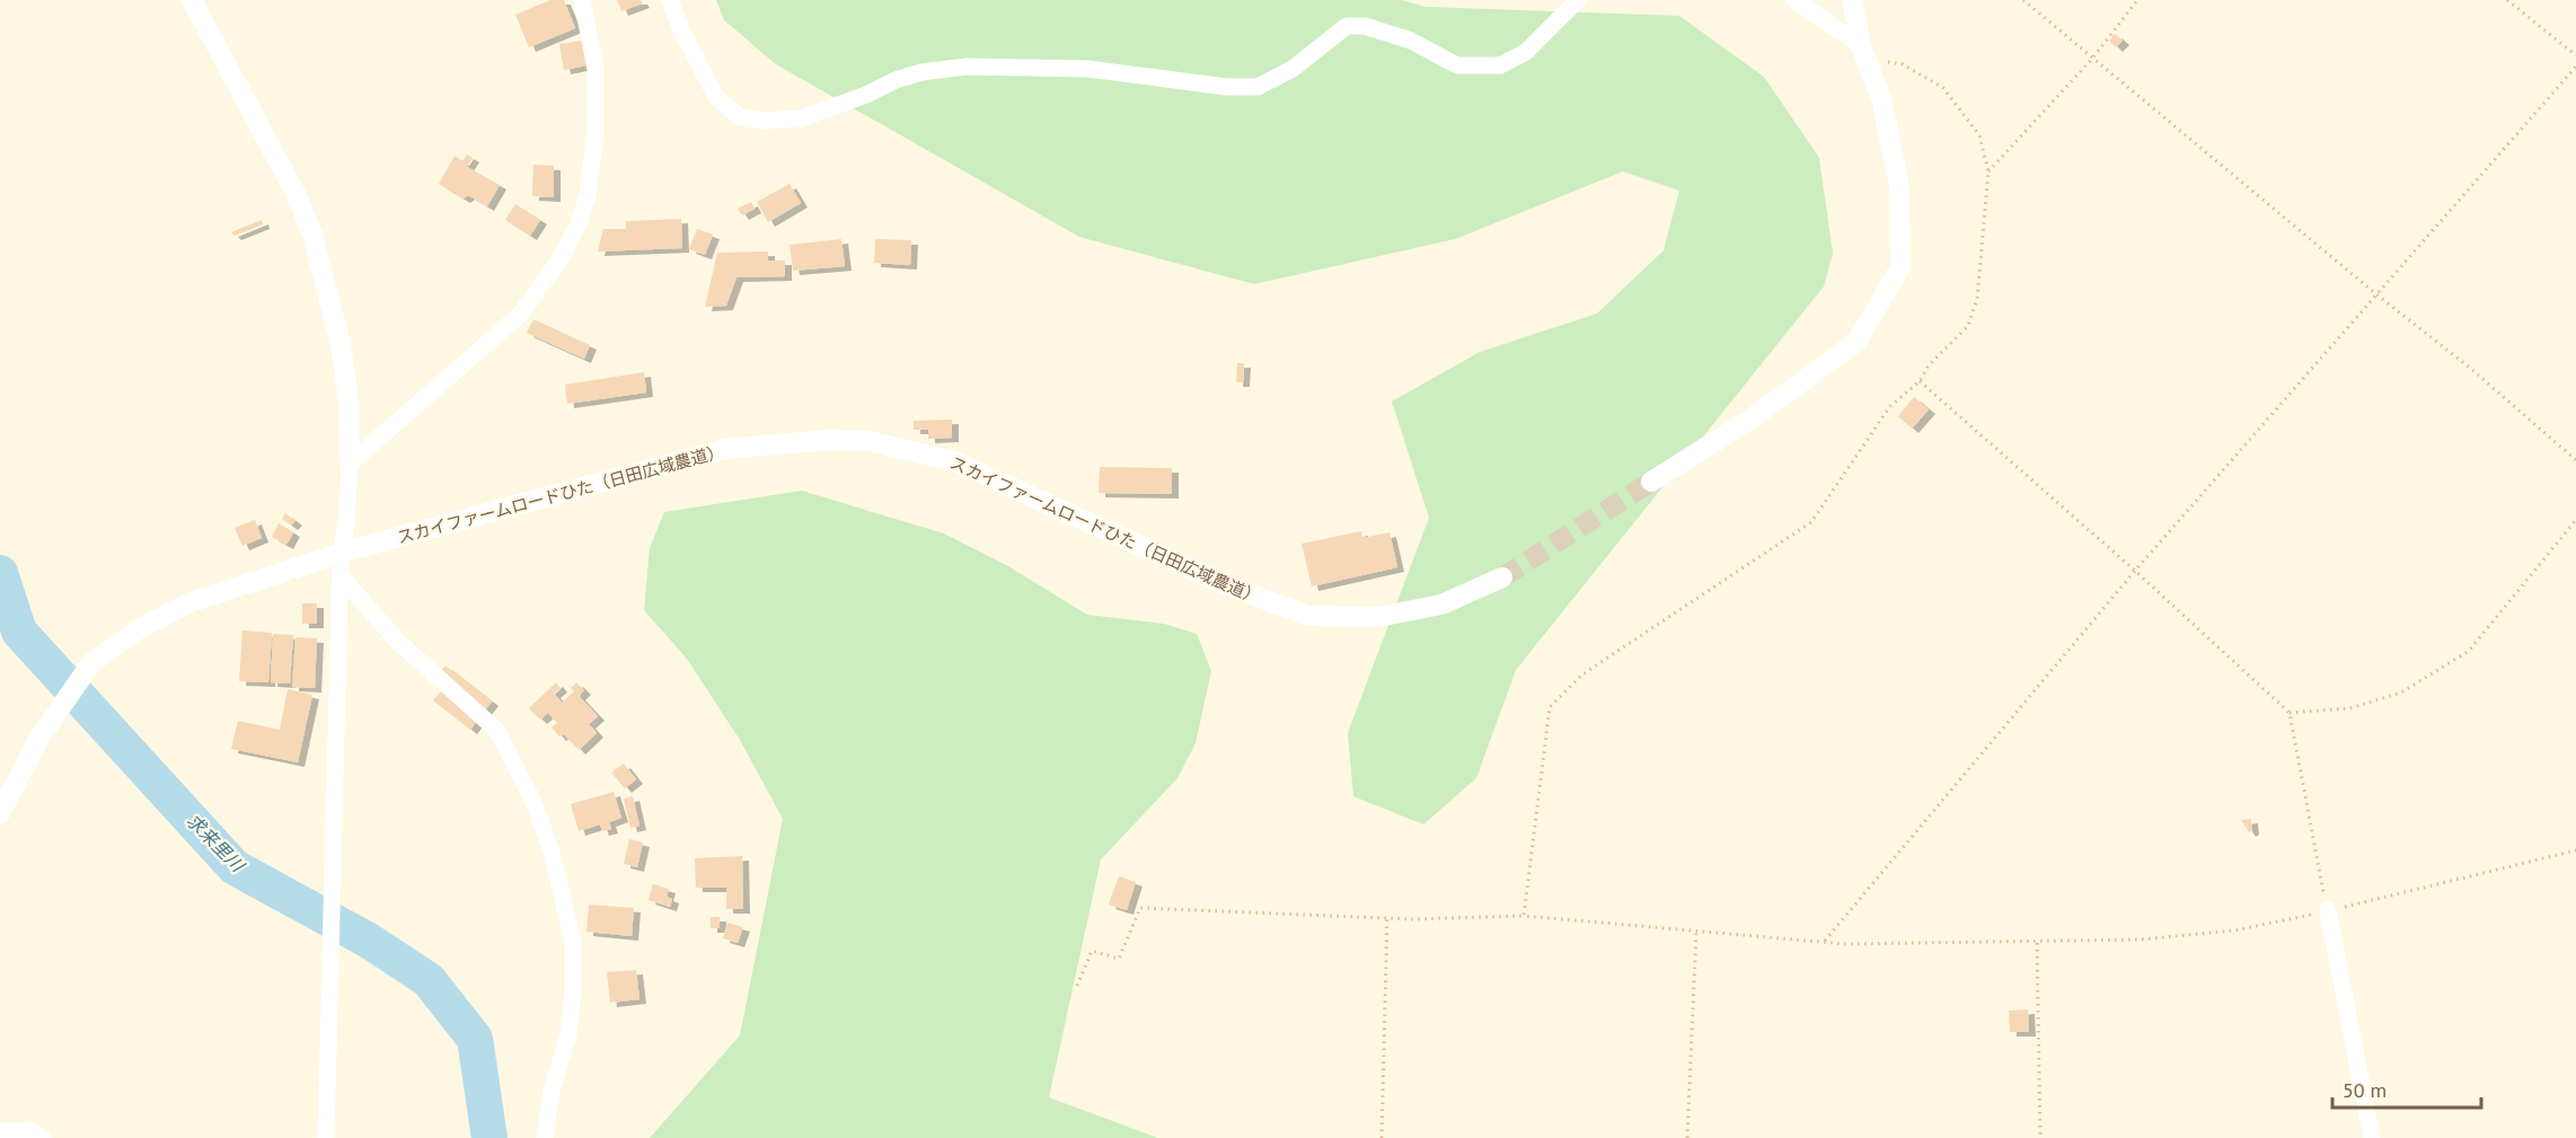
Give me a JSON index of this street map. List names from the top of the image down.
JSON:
{
  "streets": {
    "street": ["スカイファームロードひた（日田広域農道）"]
  },
  "water": ["求来里川"],
  "scale_bar": "50 m"
}
